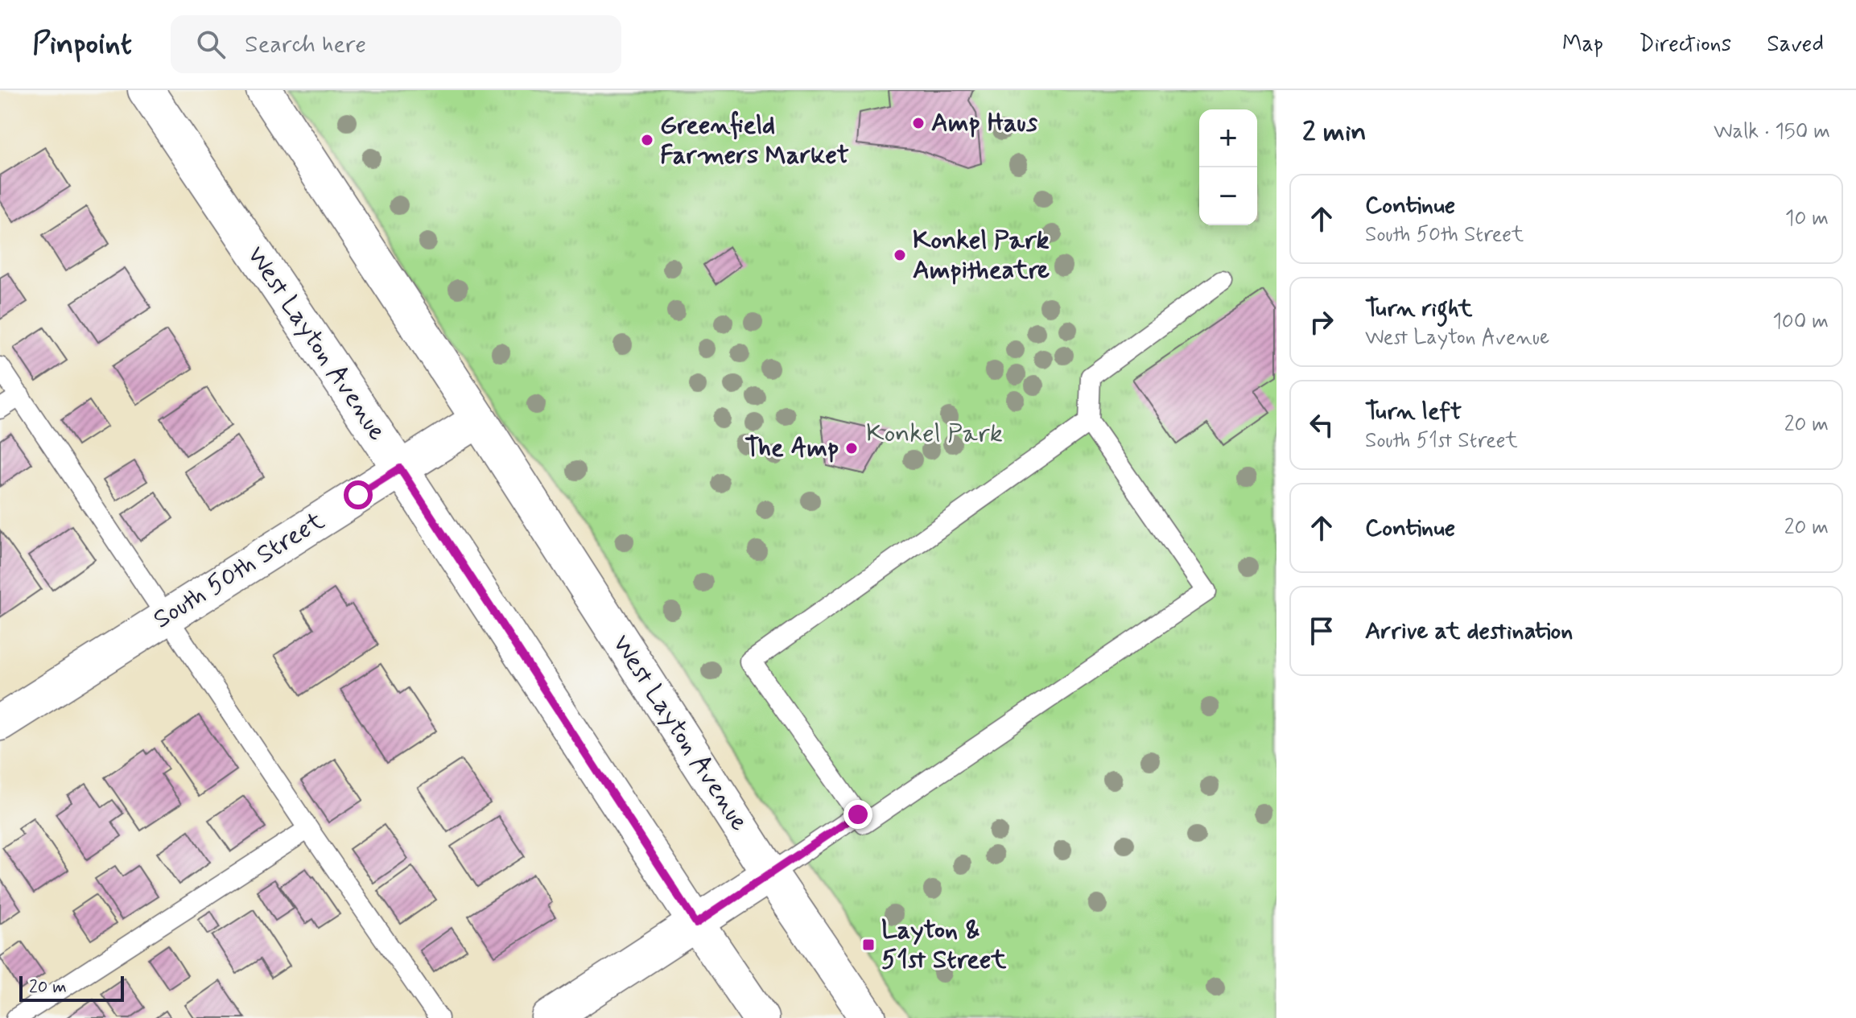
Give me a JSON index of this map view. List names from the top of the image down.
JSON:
{
  "streets": {
    "main road": ["West Layton Avenue", "South 50th Street"]
  },
  "crossings": [
    ["West Layton Avenue", "South 50th Street"]
  ],
  "parks": ["Konkel Park"],
  "places": {
    "other": [
      "Amp Haus",
      "Greenfield Farmers Market",
      "Konkel Park Ampitheatre",
      "The Amp"
    ],
    "transit": ["Layton & 51st Street"]
  },
  "scale_bar": "20 m",
  "page": {
    "header": "Pinpoint",
    "search": "Search here",
    "nav": ["Map", "Directions", "Saved"],
    "heading": ["2 min", "Walk · 150 m"],
    "map_buttons": ["+", "−"],
    "list": [
      ["Continue", "South 50th Street", "10 m"],
      ["Turn right", "West Layton Avenue", "100 m"],
      ["Turn left", "South 51st Street", "20 m"],
      ["Continue", "20 m"],
      "Arrive at destination"
    ],
    "scale": "20 m"
  }
}
